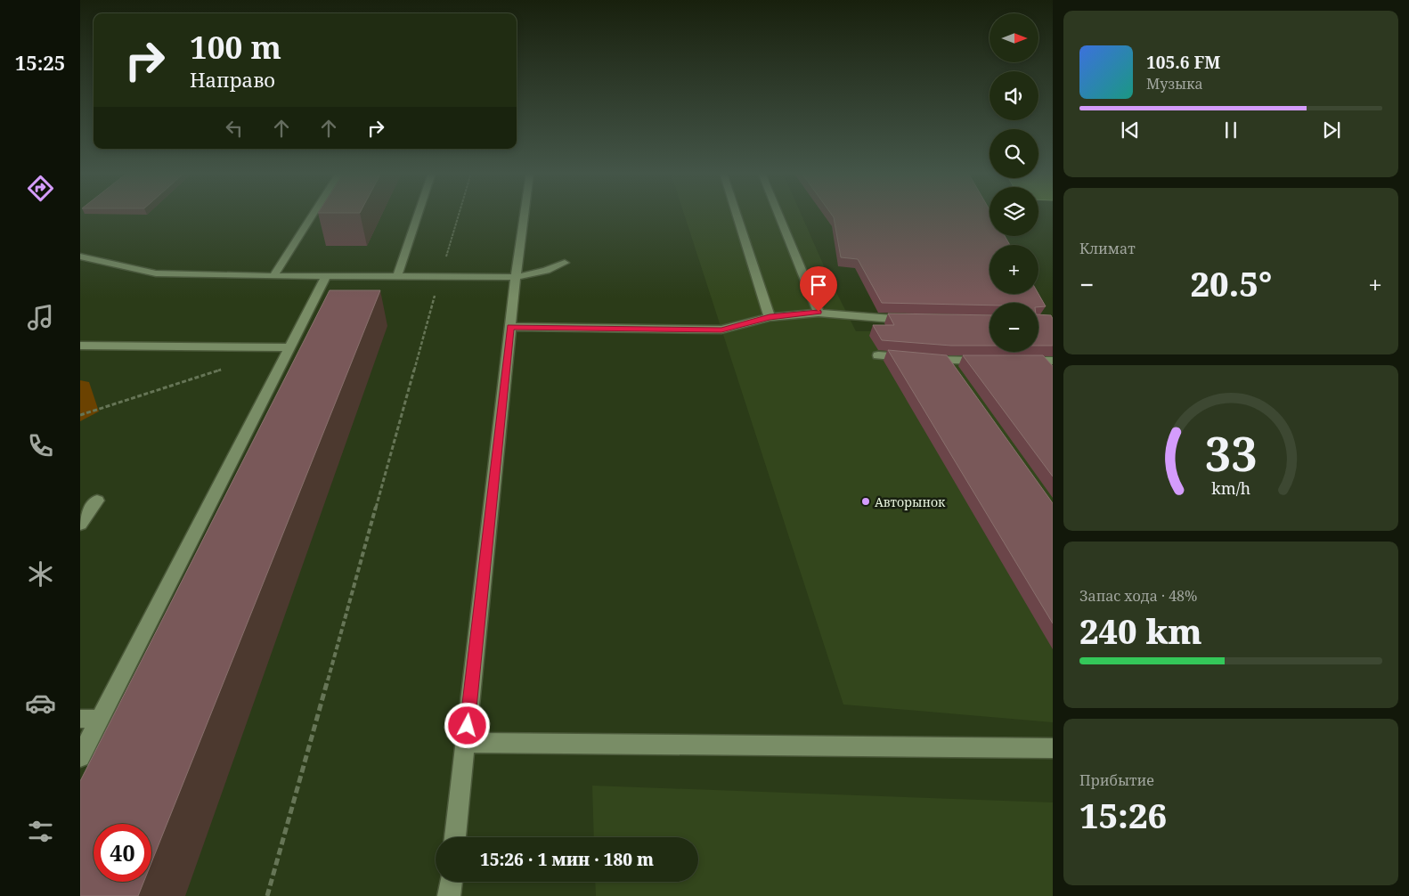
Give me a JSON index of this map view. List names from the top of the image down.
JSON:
{
  "places": ["Авторынок"],
  "north": "right",
  "page": {
    "tabs": "15:25",
    "map_buttons": ["+", "−"],
    "turn": ["100 m", "Направо"],
    "song": ["105.6 FM", "Музыка"],
    "tile": [
      "Климат",
      ["Запас хода · 48%", "240 km"],
      ["Прибытие", "15:26"]
    ],
    "heat": ["−", "20.5°", "+"],
    "limit": "40",
    "trip": "15:26 · 1 мин · 180 m",
    "gauge": ["33", "km/h"]
  }
}
